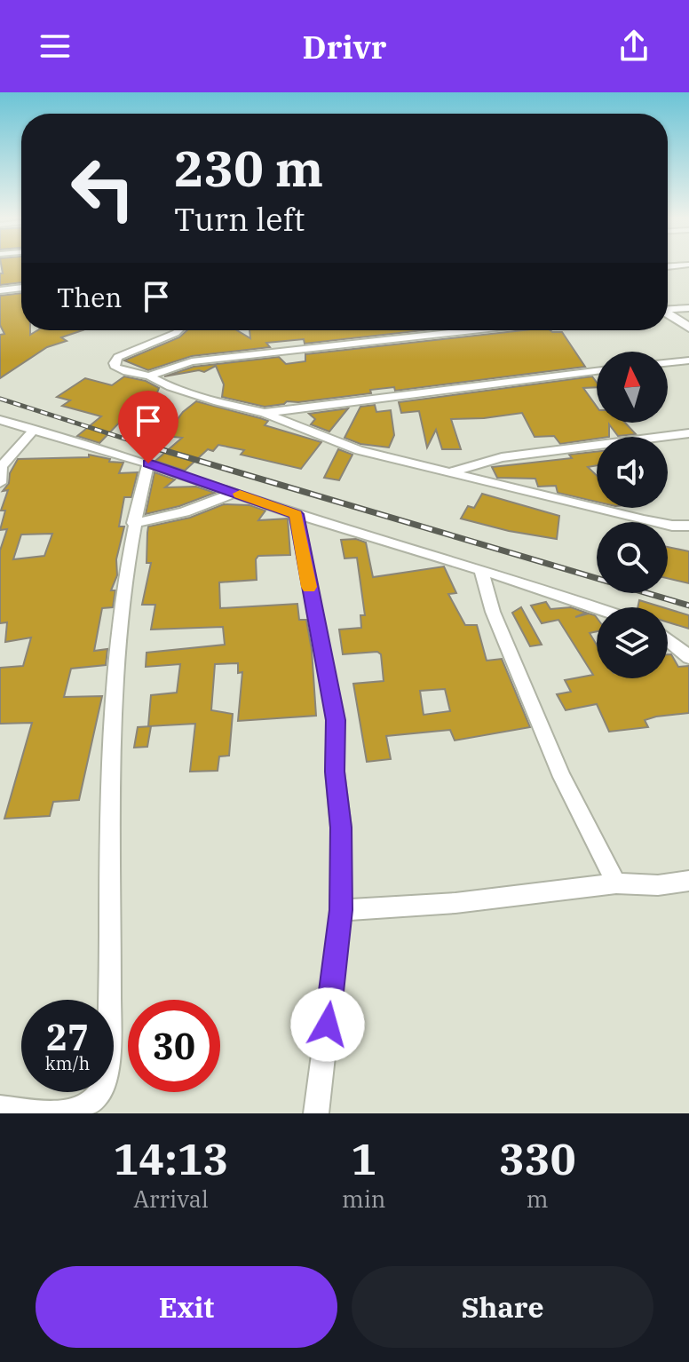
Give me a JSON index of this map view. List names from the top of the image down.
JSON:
{
  "north": "top",
  "page": {
    "header": "Drivr",
    "turn": ["230 m", "Turn left"],
    "then": "Then",
    "speed": "27 km/h",
    "limit": "30",
    "eta": [
      "14:13",
      "Arrival",
      "1",
      "min",
      "330",
      "m"
    ],
    "buttons": ["Exit", "Share"]
  }
}
